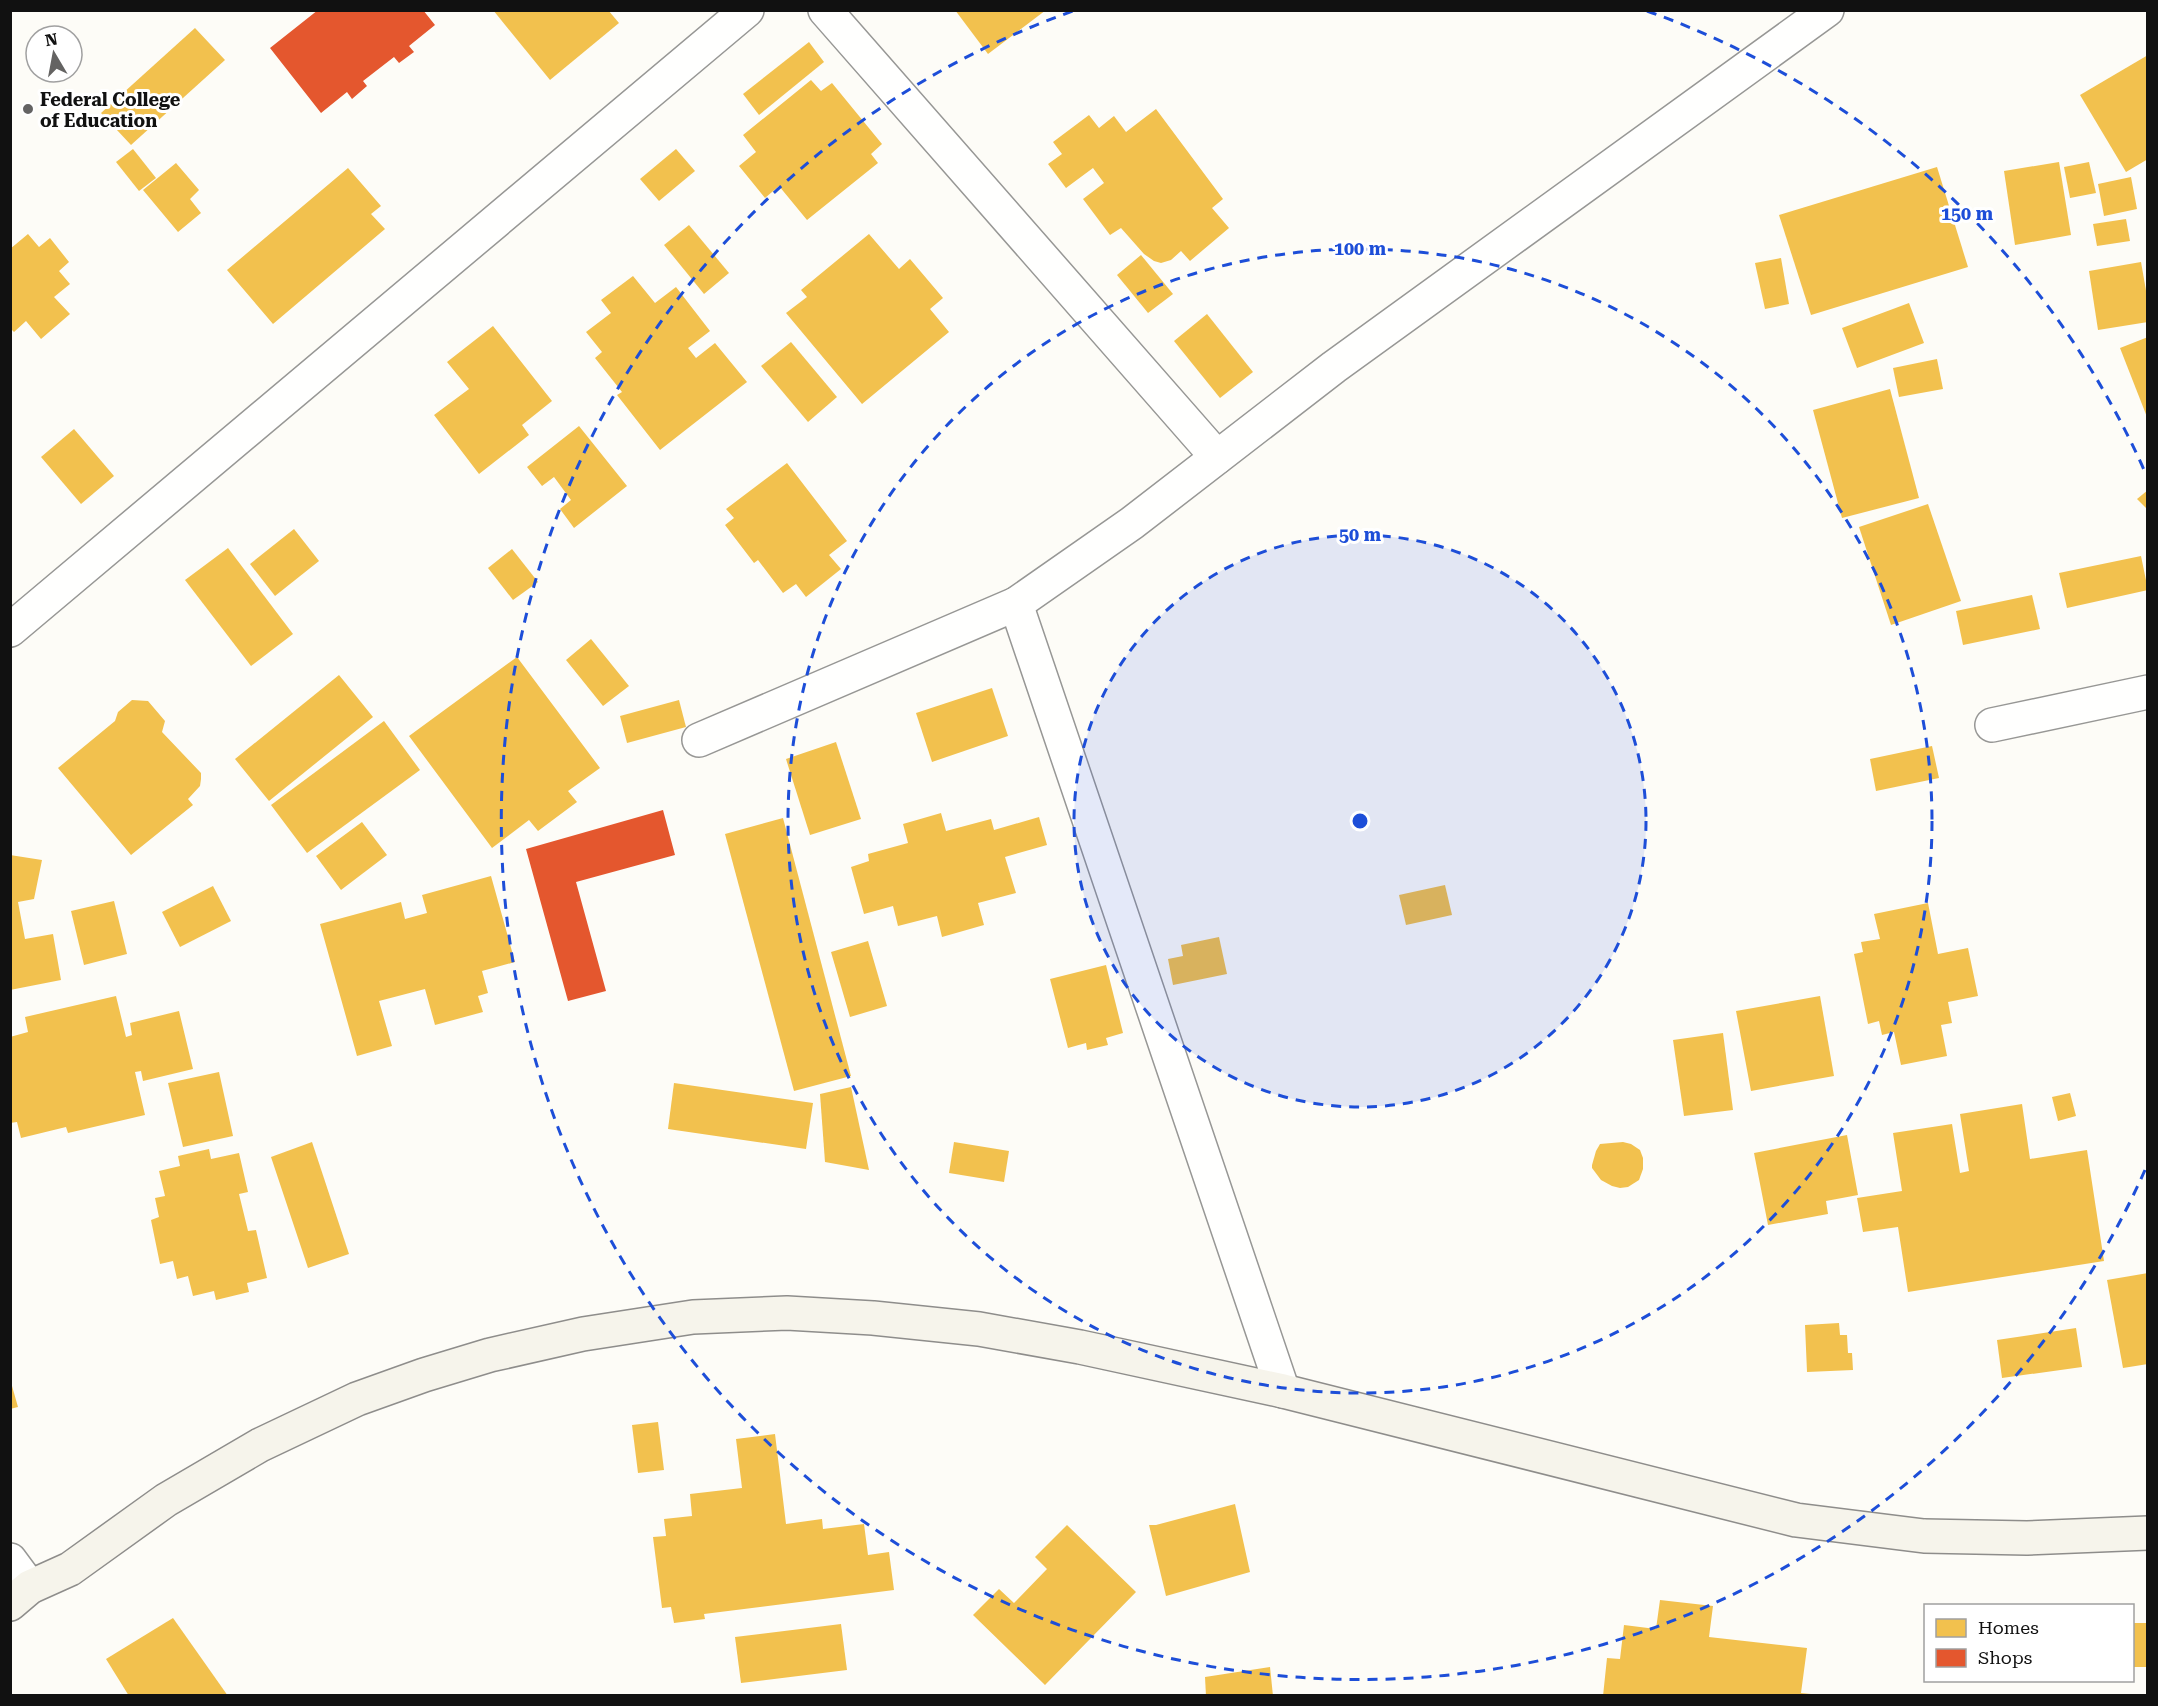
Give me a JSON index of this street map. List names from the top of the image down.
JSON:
{
  "places": ["Federal College of Education"],
  "legend": ["Homes", "Shops"],
  "north": "top",
  "rings": ["150 m", "100 m", "50 m"]
}
